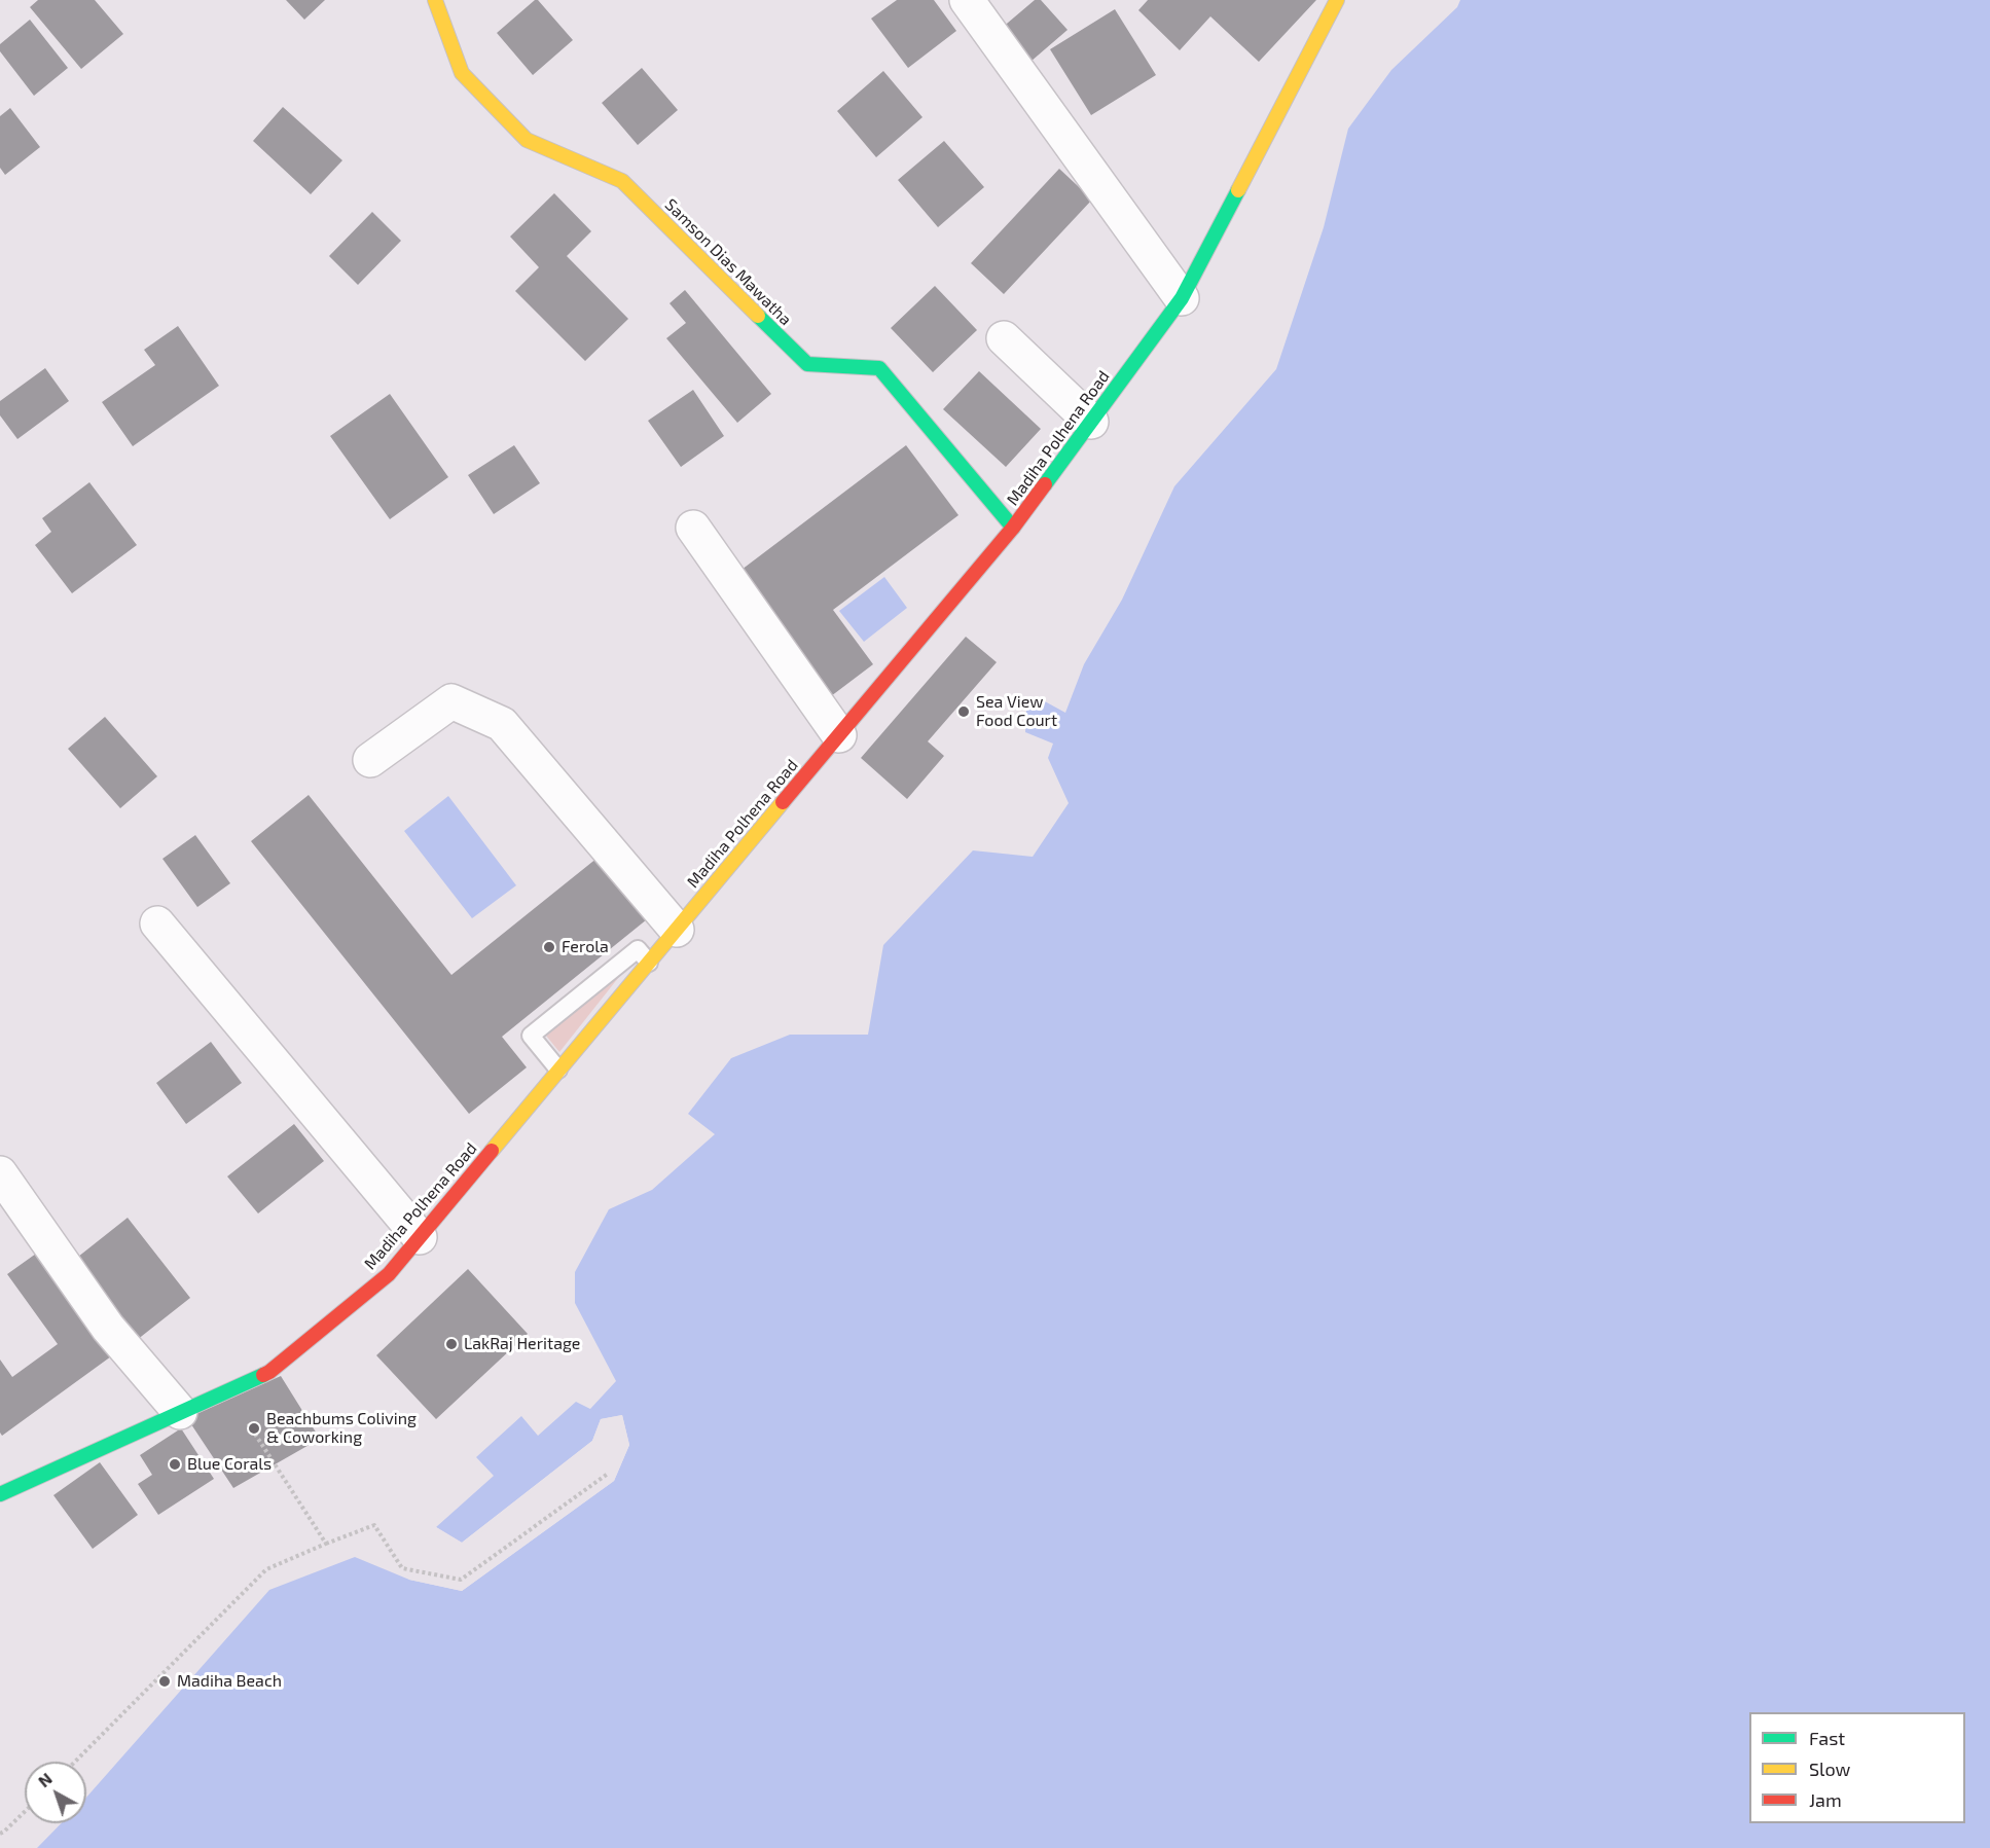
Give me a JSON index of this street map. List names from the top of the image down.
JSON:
{
  "streets": {
    "street": ["Samson Dias Mawatha", "Madiha Polhena Road"]
  },
  "crossings": [
    ["Samson Dias Mawatha", "Madiha Polhena Road"]
  ],
  "places": [
    "Sea View Food Court",
    "Ferola",
    "LakRaj Heritage",
    "Beachbums Coliving & Coworking",
    "Blue Corals",
    "Madiha Beach"
  ],
  "legend": ["Fast", "Slow", "Jam"],
  "north": "top left"
}
